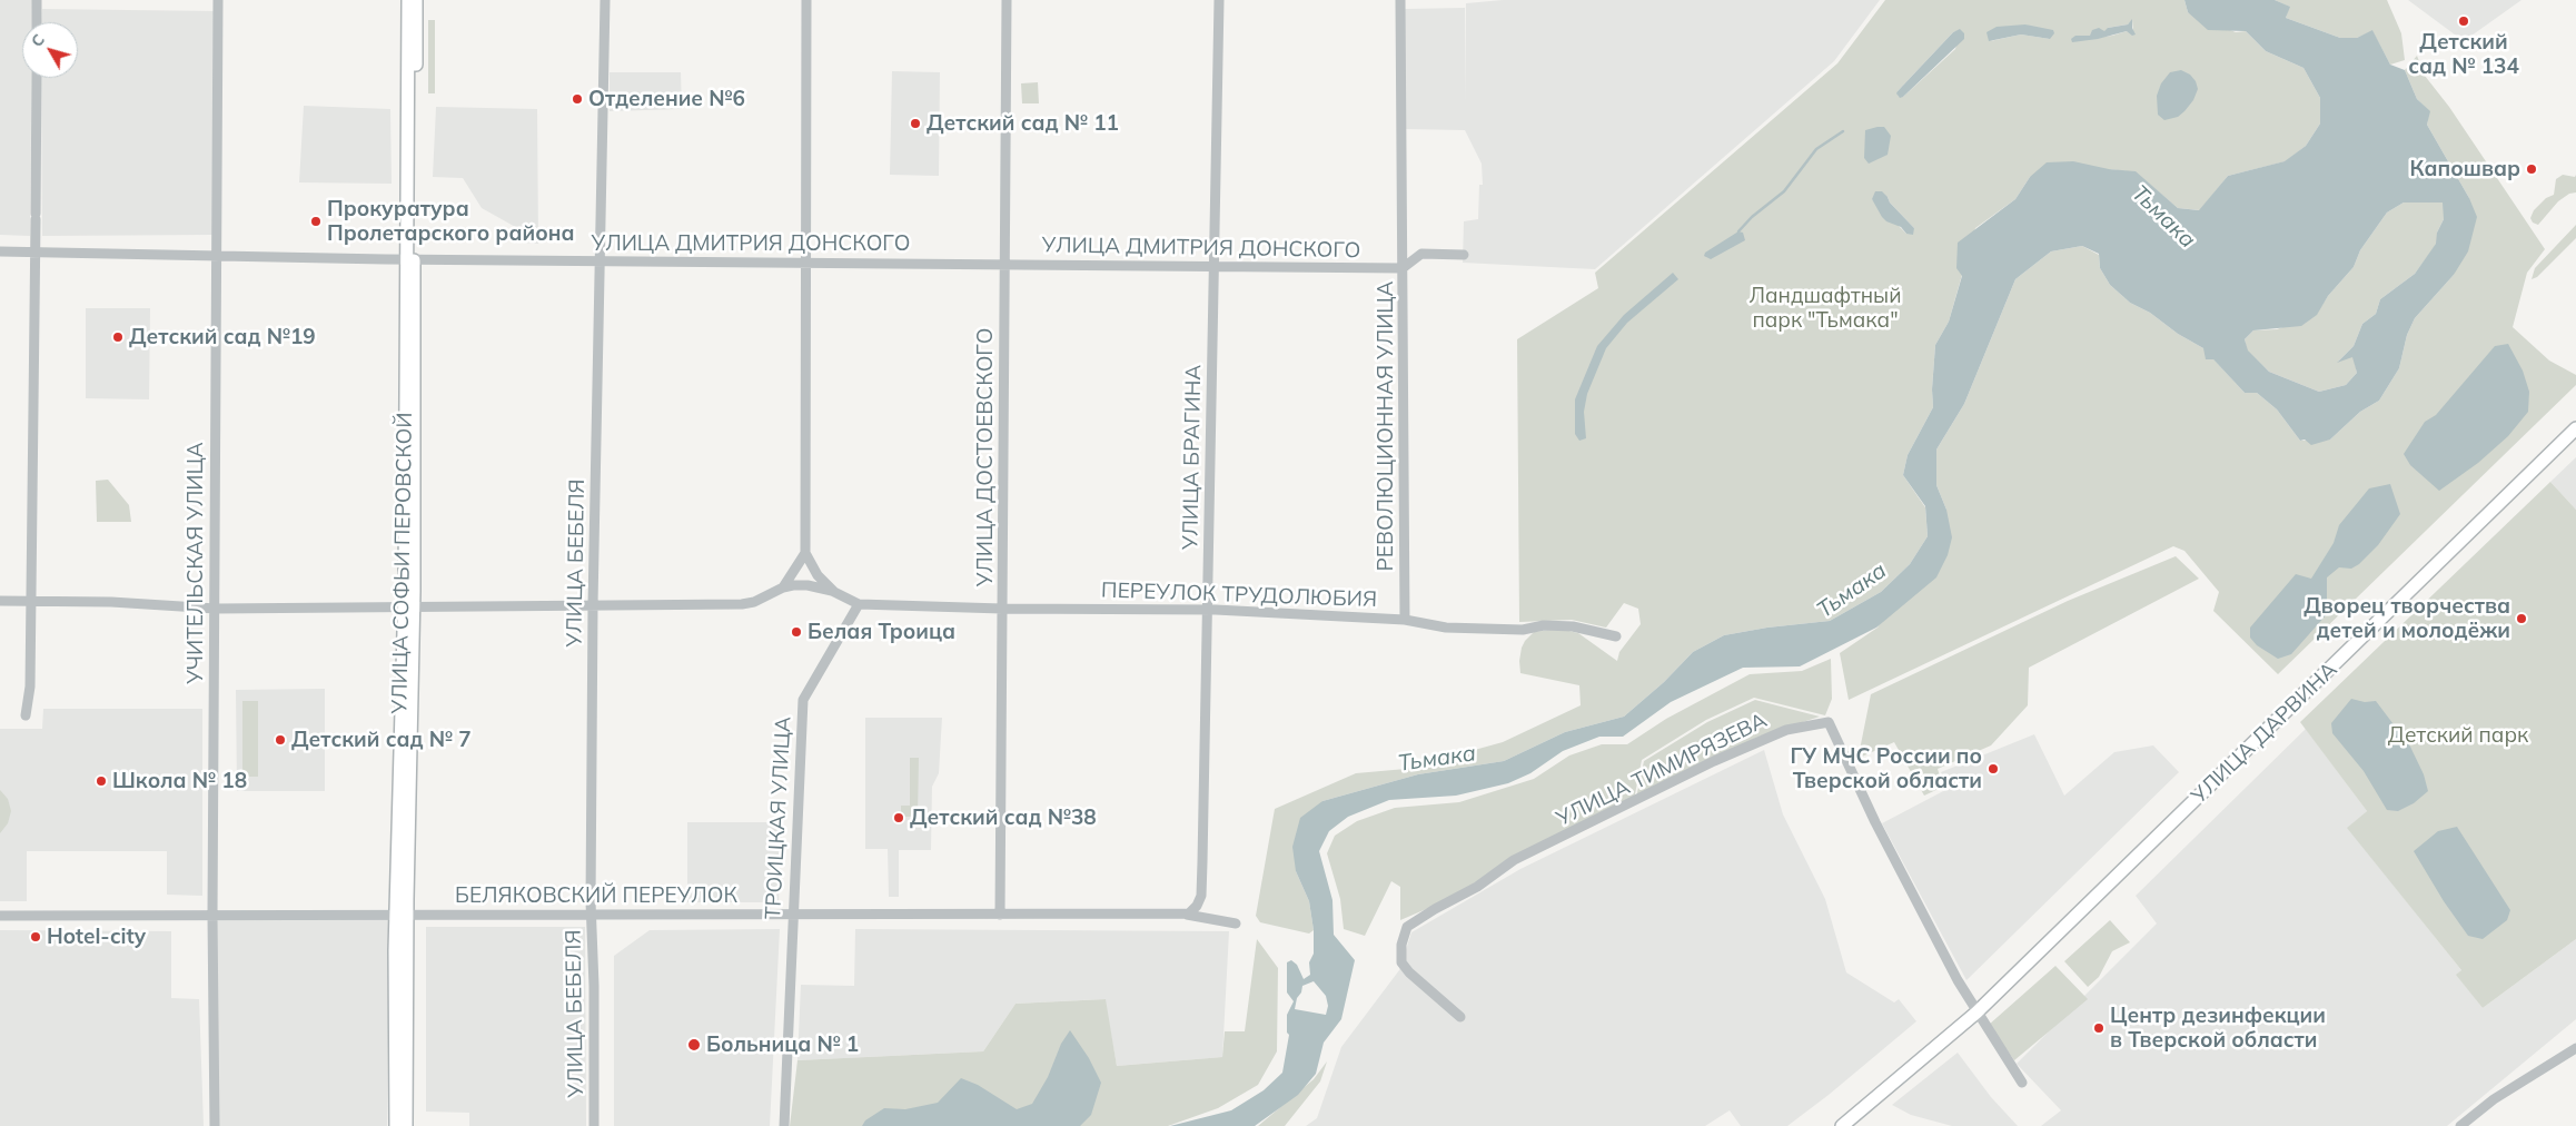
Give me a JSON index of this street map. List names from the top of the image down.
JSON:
{
  "streets": {
    "main road": ["УЛИЦА СОФЬИ ПЕРОВСКОЙ", "УЛИЦА ДАРВИНА"],
    "street": [
      "УЛИЦА ДМИТРИЯ ДОНСКОГО",
      "РЕВОЛЮЦИОННАЯ УЛИЦА",
      "УЛИЦА ДОСТОЕВСКОГО",
      "УЛИЦА БРАГИНА",
      "УЧИТЕЛЬСКАЯ УЛИЦА",
      "УЛИЦА БЕБЕЛЯ",
      "ПЕРЕУЛОК ТРУДОЛЮБИЯ",
      "УЛИЦА ТИМИРЯЗЕВА",
      "ТРОИЦКАЯ УЛИЦА",
      "БЕЛЯКОВСКИЙ ПЕРЕУЛОК"
    ]
  },
  "crossings": [
    ["УЛИЦА ДМИТРИЯ ДОНСКОГО", "РЕВОЛЮЦИОННАЯ УЛИЦА"],
    ["УЛИЦА ДМИТРИЯ ДОНСКОГО", "УЛИЦА ДОСТОЕВСКОГО"],
    ["УЛИЦА ДМИТРИЯ ДОНСКОГО", "УЛИЦА БРАГИНА"],
    ["УЛИЦА ДМИТРИЯ ДОНСКОГО", "УЧИТЕЛЬСКАЯ УЛИЦА"],
    ["УЛИЦА ДМИТРИЯ ДОНСКОГО", "УЛИЦА СОФЬИ ПЕРОВСКОЙ"],
    ["УЛИЦА ДМИТРИЯ ДОНСКОГО", "УЛИЦА БЕБЕЛЯ"],
    ["РЕВОЛЮЦИОННАЯ УЛИЦА", "ПЕРЕУЛОК ТРУДОЛЮБИЯ"],
    ["УЛИЦА ДОСТОЕВСКОГО", "ПЕРЕУЛОК ТРУДОЛЮБИЯ"],
    ["УЛИЦА ДОСТОЕВСКОГО", "БЕЛЯКОВСКИЙ ПЕРЕУЛОК"],
    ["УЛИЦА БРАГИНА", "ПЕРЕУЛОК ТРУДОЛЮБИЯ"],
    ["УЛИЦА БРАГИНА", "БЕЛЯКОВСКИЙ ПЕРЕУЛОК"],
    ["УЧИТЕЛЬСКАЯ УЛИЦА", "БЕЛЯКОВСКИЙ ПЕРЕУЛОК"],
    ["УЛИЦА СОФЬИ ПЕРОВСКОЙ", "БЕЛЯКОВСКИЙ ПЕРЕУЛОК"],
    ["УЛИЦА БЕБЕЛЯ", "БЕЛЯКОВСКИЙ ПЕРЕУЛОК"],
    ["ПЕРЕУЛОК ТРУДОЛЮБИЯ", "ТРОИЦКАЯ УЛИЦА"],
    ["УЛИЦА ДАРВИНА", "УЛИЦА ТИМИРЯЗЕВА"],
    ["ТРОИЦКАЯ УЛИЦА", "БЕЛЯКОВСКИЙ ПЕРЕУЛОК"]
  ],
  "water": ["Тьмака"],
  "parks": ["Ландшафтный парк \"Тьмака\"", "Детский парк"],
  "places": [
    "Детский сад № 134",
    "Отделение №6",
    "Детский сад № 11",
    "Капошвар",
    "Прокуратура Пролетарского района",
    "Детский сад №19",
    "Дворец творчества детей и молодёжи",
    "Белая Троица",
    "Детский сад № 7",
    "ГУ МЧС России по Тверской области",
    "Школа № 18",
    "Детский сад №38",
    "Hotel-city",
    "Центр дезинфекции в Тверской области",
    "Больница № 1"
  ],
  "north": "top left"
}
